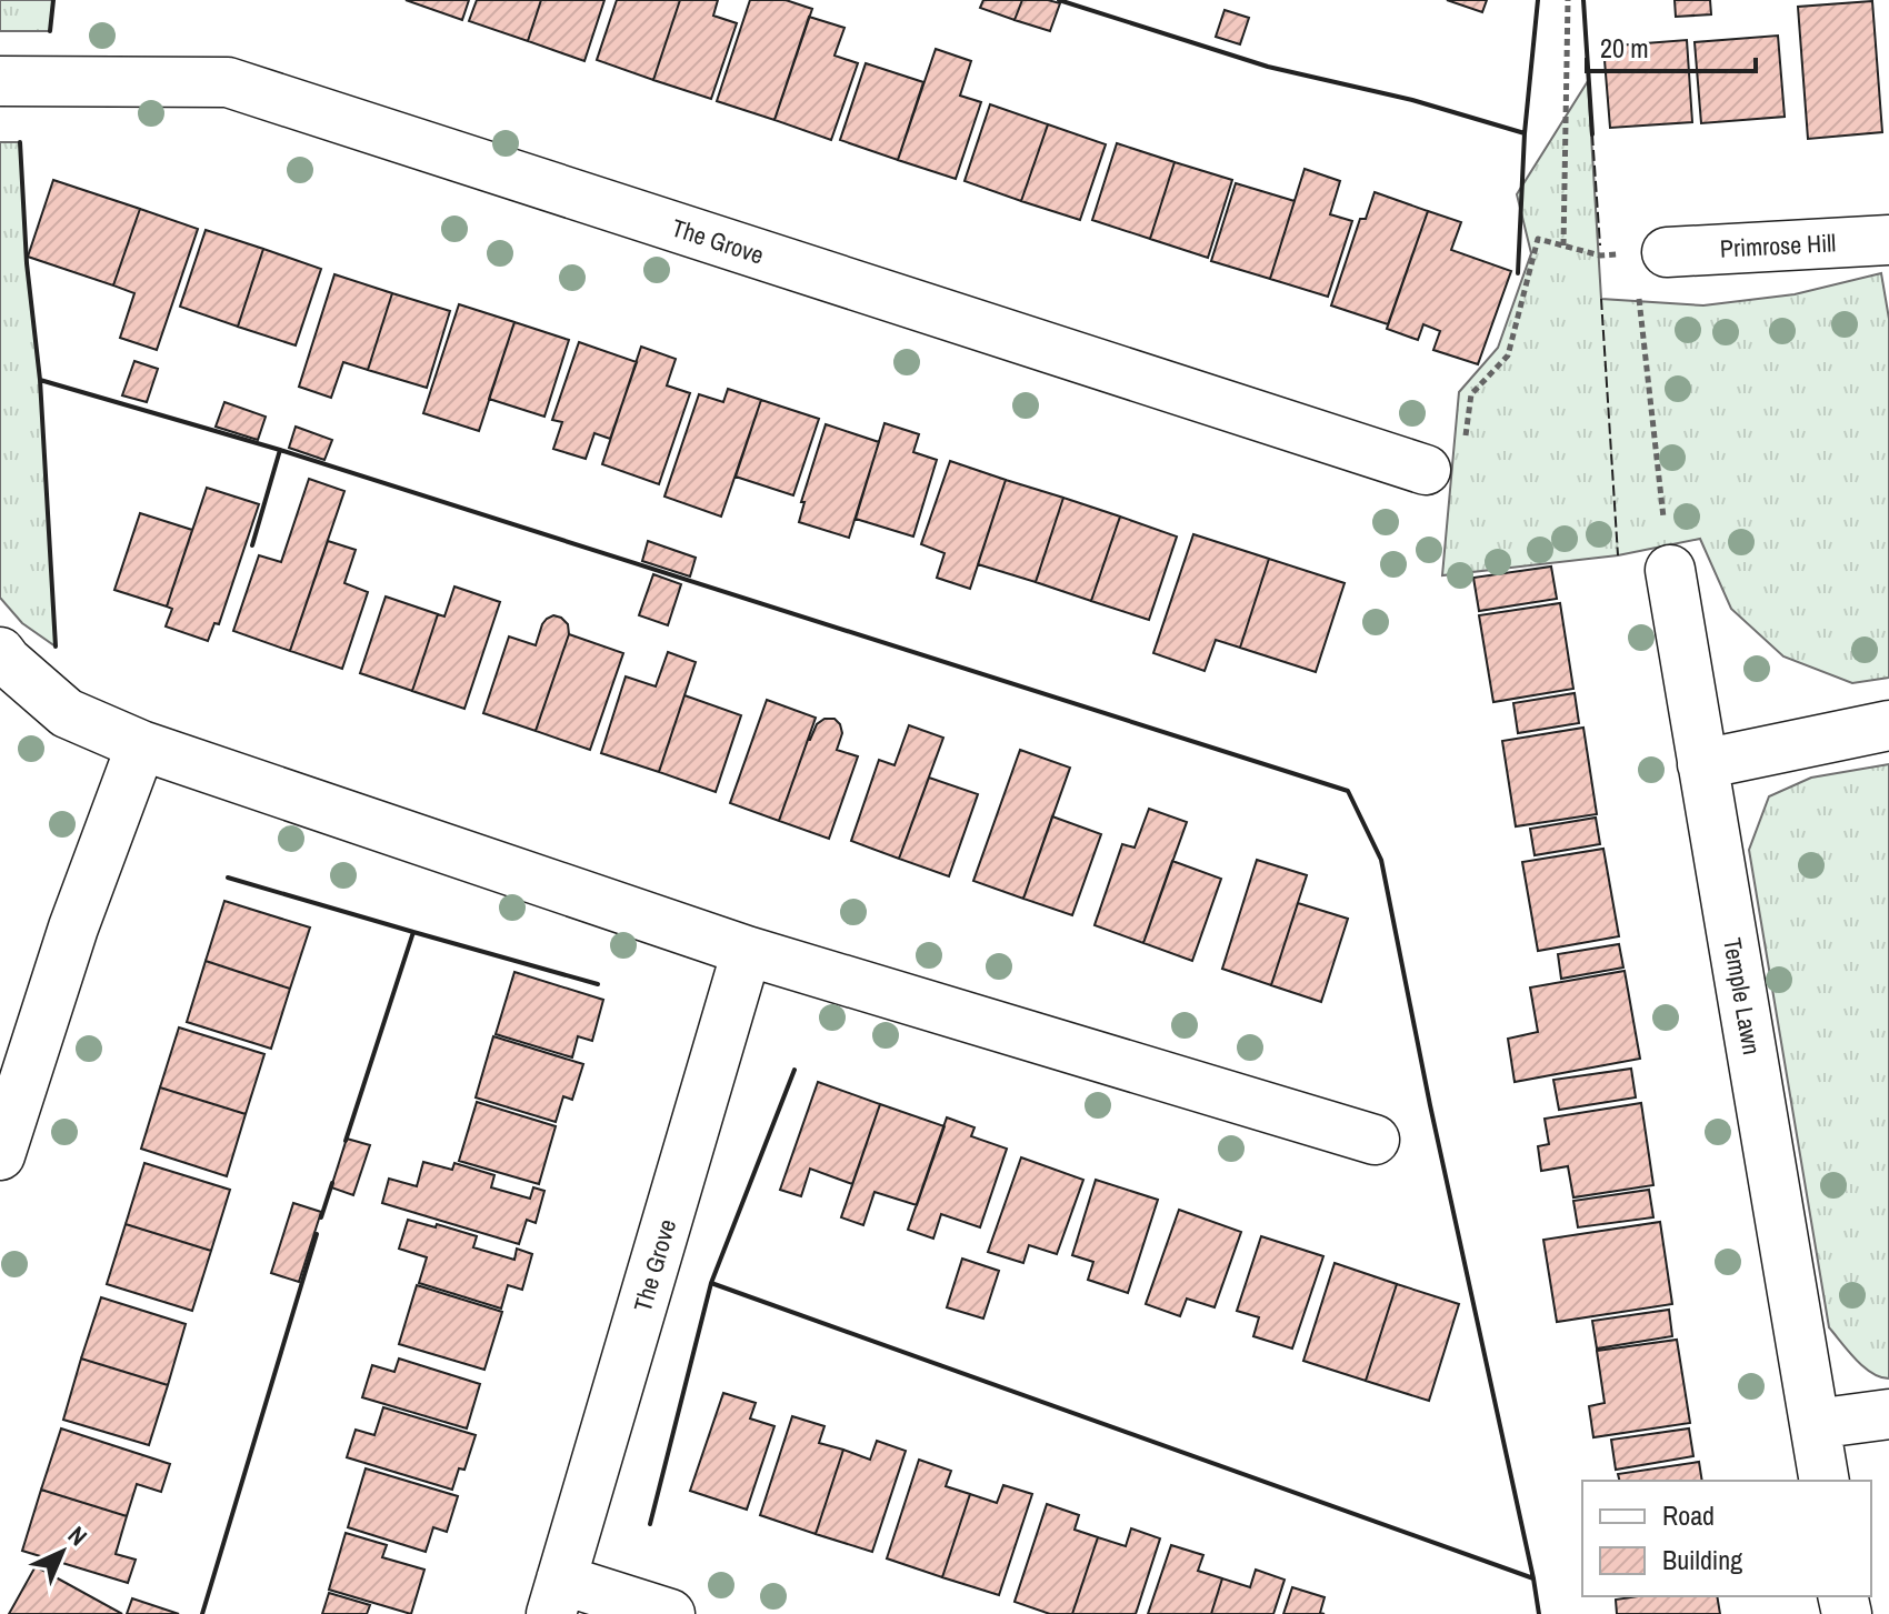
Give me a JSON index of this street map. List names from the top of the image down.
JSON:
{
  "streets": {
    "street": ["The Grove", "Primrose Hill", "Temple Lawn"]
  },
  "legend": ["Road", "Building"],
  "scale_bar": "20 m",
  "north": "top right"
}
